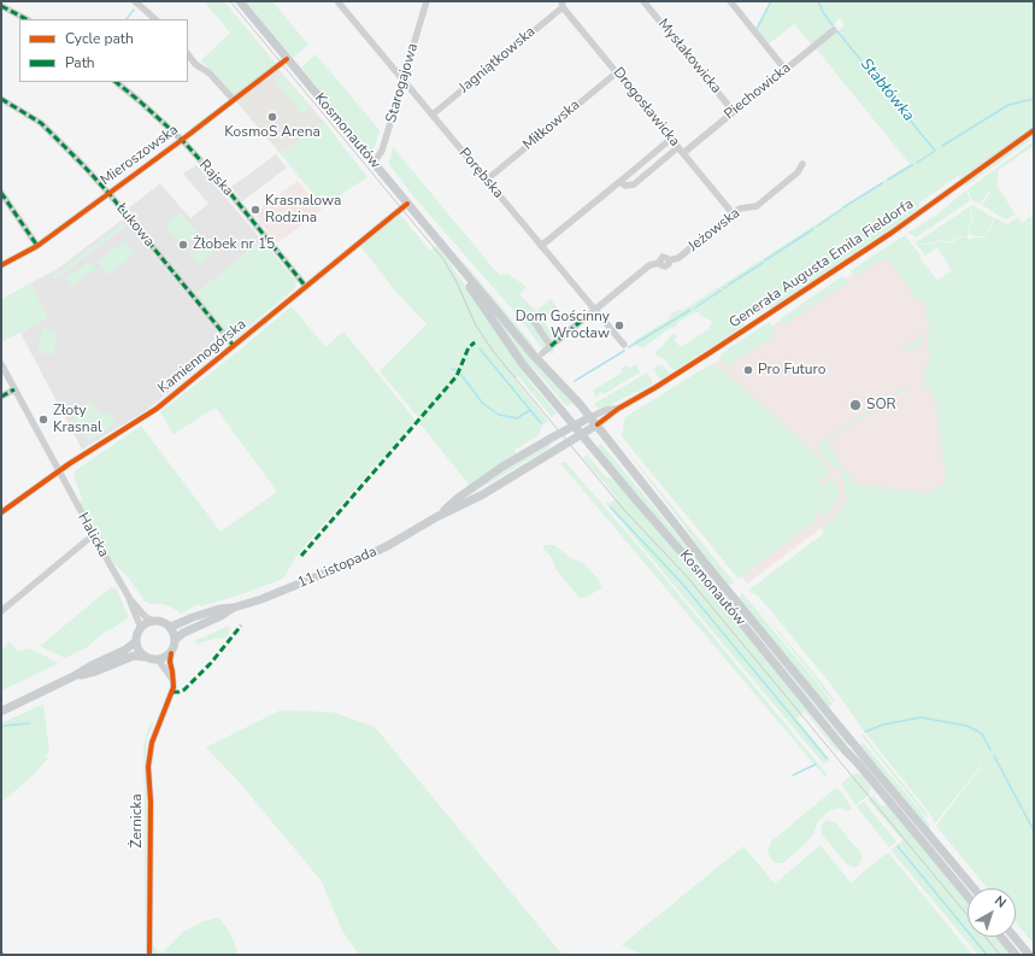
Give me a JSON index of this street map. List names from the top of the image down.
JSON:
{
  "streets": {
    "main road": ["Kosmonautów", "11 Listopada"],
    "street": [
      "Mysłakowicka",
      "Jagniątkowska",
      "Starogajowa",
      "Piechowicka",
      "Drogosławicka",
      "Miłkowska",
      "Mieroszowska",
      "Porębska",
      "Rajska",
      "Łukowa",
      "Jeżowska",
      "Generała Augusta Emila Fieldorfa",
      "Kamiennogórska",
      "Halicka",
      "Żernicka"
    ]
  },
  "crossings": [
    ["Mysłakowicka", "Piechowicka"],
    ["Jagniątkowska", "Drogosławicka"],
    ["Jagniątkowska", "Porębska"],
    ["Starogajowa", "Kosmonautów"],
    ["Starogajowa", "Porębska"],
    ["Piechowicka", "Drogosławicka"],
    ["Drogosławicka", "Miłkowska"],
    ["Drogosławicka", "Jeżowska"],
    ["Miłkowska", "Porębska"],
    ["Kosmonautów", "Mieroszowska"],
    ["Kosmonautów", "Generała Augusta Emila Fieldorfa"],
    ["Kosmonautów", "Kamiennogórska"],
    ["Kosmonautów", "11 Listopada"],
    ["Mieroszowska", "Rajska"],
    ["Mieroszowska", "Łukowa"],
    ["Porębska", "Jeżowska"],
    ["Rajska", "Kamiennogórska"],
    ["Łukowa", "Kamiennogórska"],
    ["Generała Augusta Emila Fieldorfa", "11 Listopada"],
    ["Kamiennogórska", "Halicka"],
    ["Halicka", "11 Listopada"]
  ],
  "water": ["Stabłówka"],
  "places": [
    "KosmoS Arena",
    "Krasnalowa Rodzina",
    "Żłobek nr 15",
    "Dom Gościnny Wrocław",
    "Pro Futuro",
    "SOR",
    "Złoty Krasnal"
  ],
  "legend": ["Cycle path", "Path"],
  "north": "top right"
}
